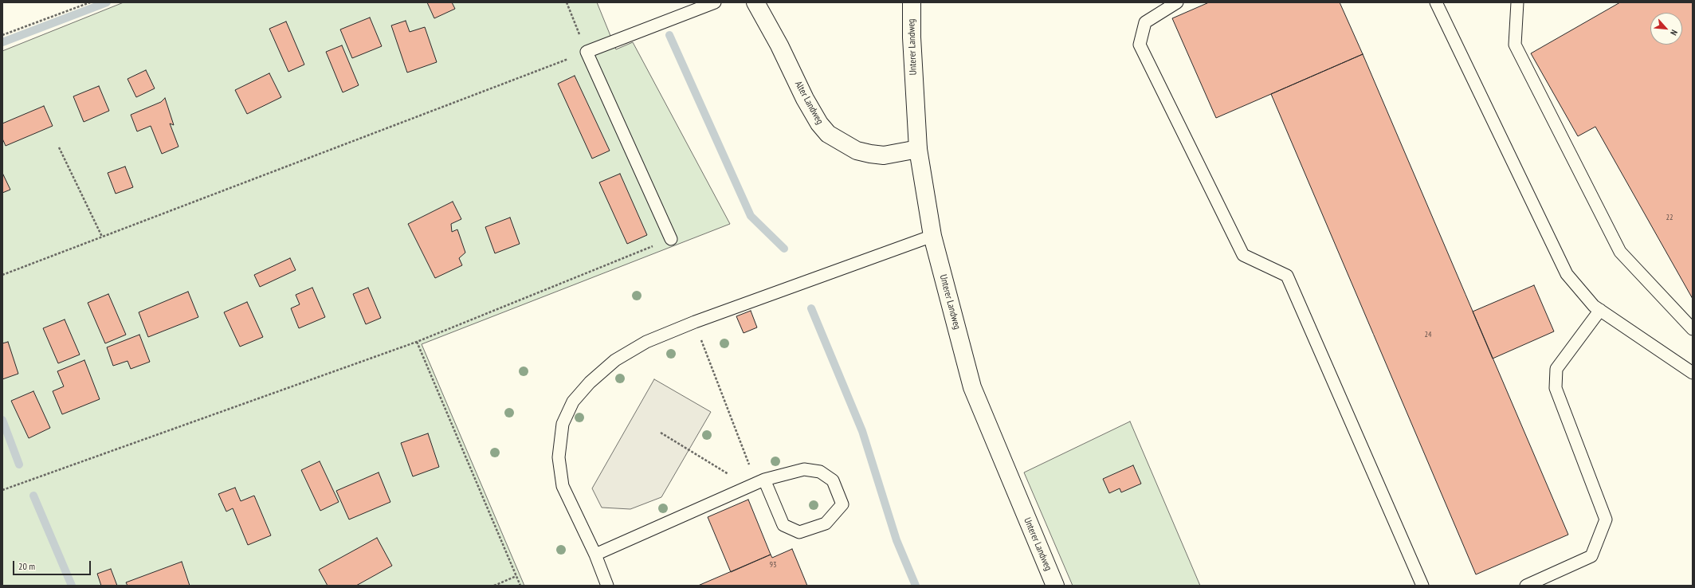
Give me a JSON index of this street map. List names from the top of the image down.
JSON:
{
  "streets": {
    "main road": ["Unterer Landweg", "Alter Landweg"]
  },
  "crossings": [
    ["Unterer Landweg", "Alter Landweg"]
  ],
  "house_numbers": ["22", "24", "93"],
  "scale_bar": "20 m",
  "north": "bottom right"
}
